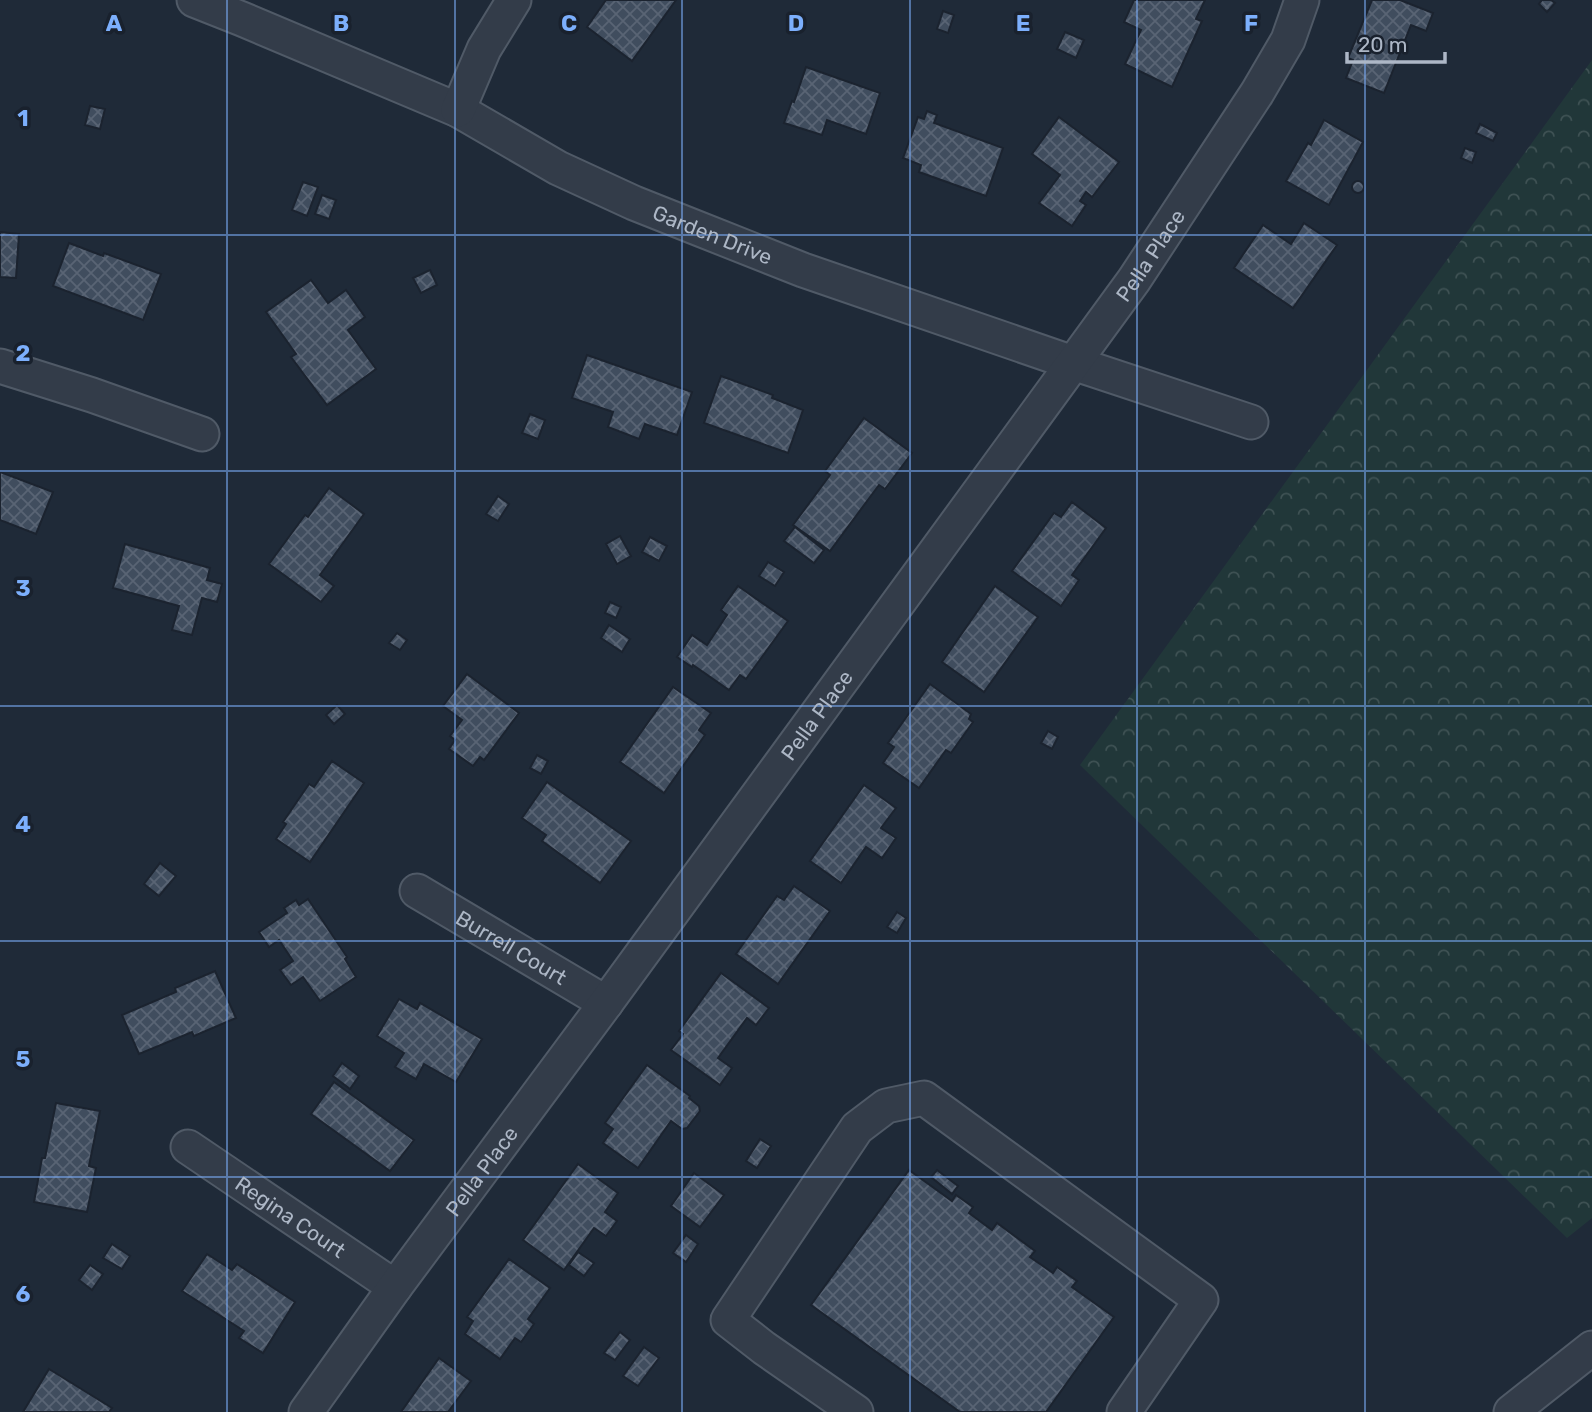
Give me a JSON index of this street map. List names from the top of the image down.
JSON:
{
  "streets": {
    "street": [
      "Garden Drive",
      "Pella Place",
      "Burrell Court",
      "Regina Court"
    ]
  },
  "crossings": [
    ["Garden Drive", "Pella Place"],
    ["Pella Place", "Burrell Court"],
    ["Pella Place", "Regina Court"]
  ],
  "scale_bar": "20 m",
  "grid": {
    "columns": [
      "A",
      "B",
      "C",
      "D",
      "E",
      "F"
    ],
    "rows": [
      "1",
      "2",
      "3",
      "4",
      "5",
      "6"
    ]
  }
}
